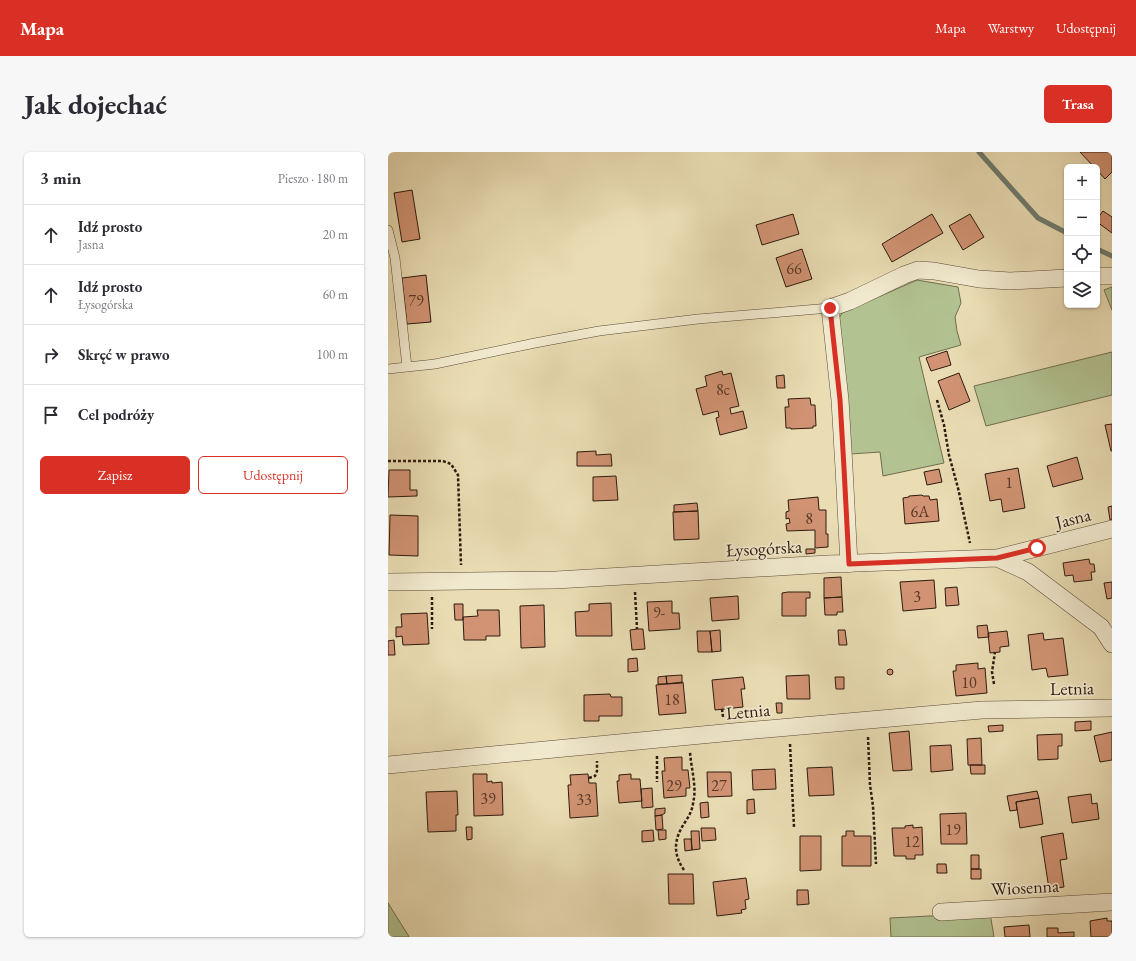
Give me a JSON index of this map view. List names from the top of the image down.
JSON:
{
  "streets": {
    "street": [
      "Jasna",
      "Łysogórska",
      "Letnia",
      "Wiosenna"
    ]
  },
  "crossings": [
    ["Jasna", "Łysogórska"]
  ],
  "house_numbers": [
    "66",
    "79",
    "8c",
    "1",
    "6A",
    "8",
    "3",
    "9-",
    "10",
    "18",
    "29",
    "27",
    "39",
    "33",
    "19",
    "12"
  ],
  "page": {
    "header": "Mapa",
    "nav": ["Mapa", "Warstwy", "Udostępnij"],
    "buttons": [
      "Trasa",
      ["Zapisz", "Udostępnij"]
    ],
    "title": "Jak dojechać",
    "heading": ["3 min", "Pieszo · 180 m"],
    "map_buttons": ["+", "−"],
    "list": [
      ["Idź prosto", "Jasna", "20 m"],
      ["Idź prosto", "Łysogórska", "60 m"],
      ["Skręć w prawo", "100 m"],
      "Cel podróży"
    ]
  }
}
